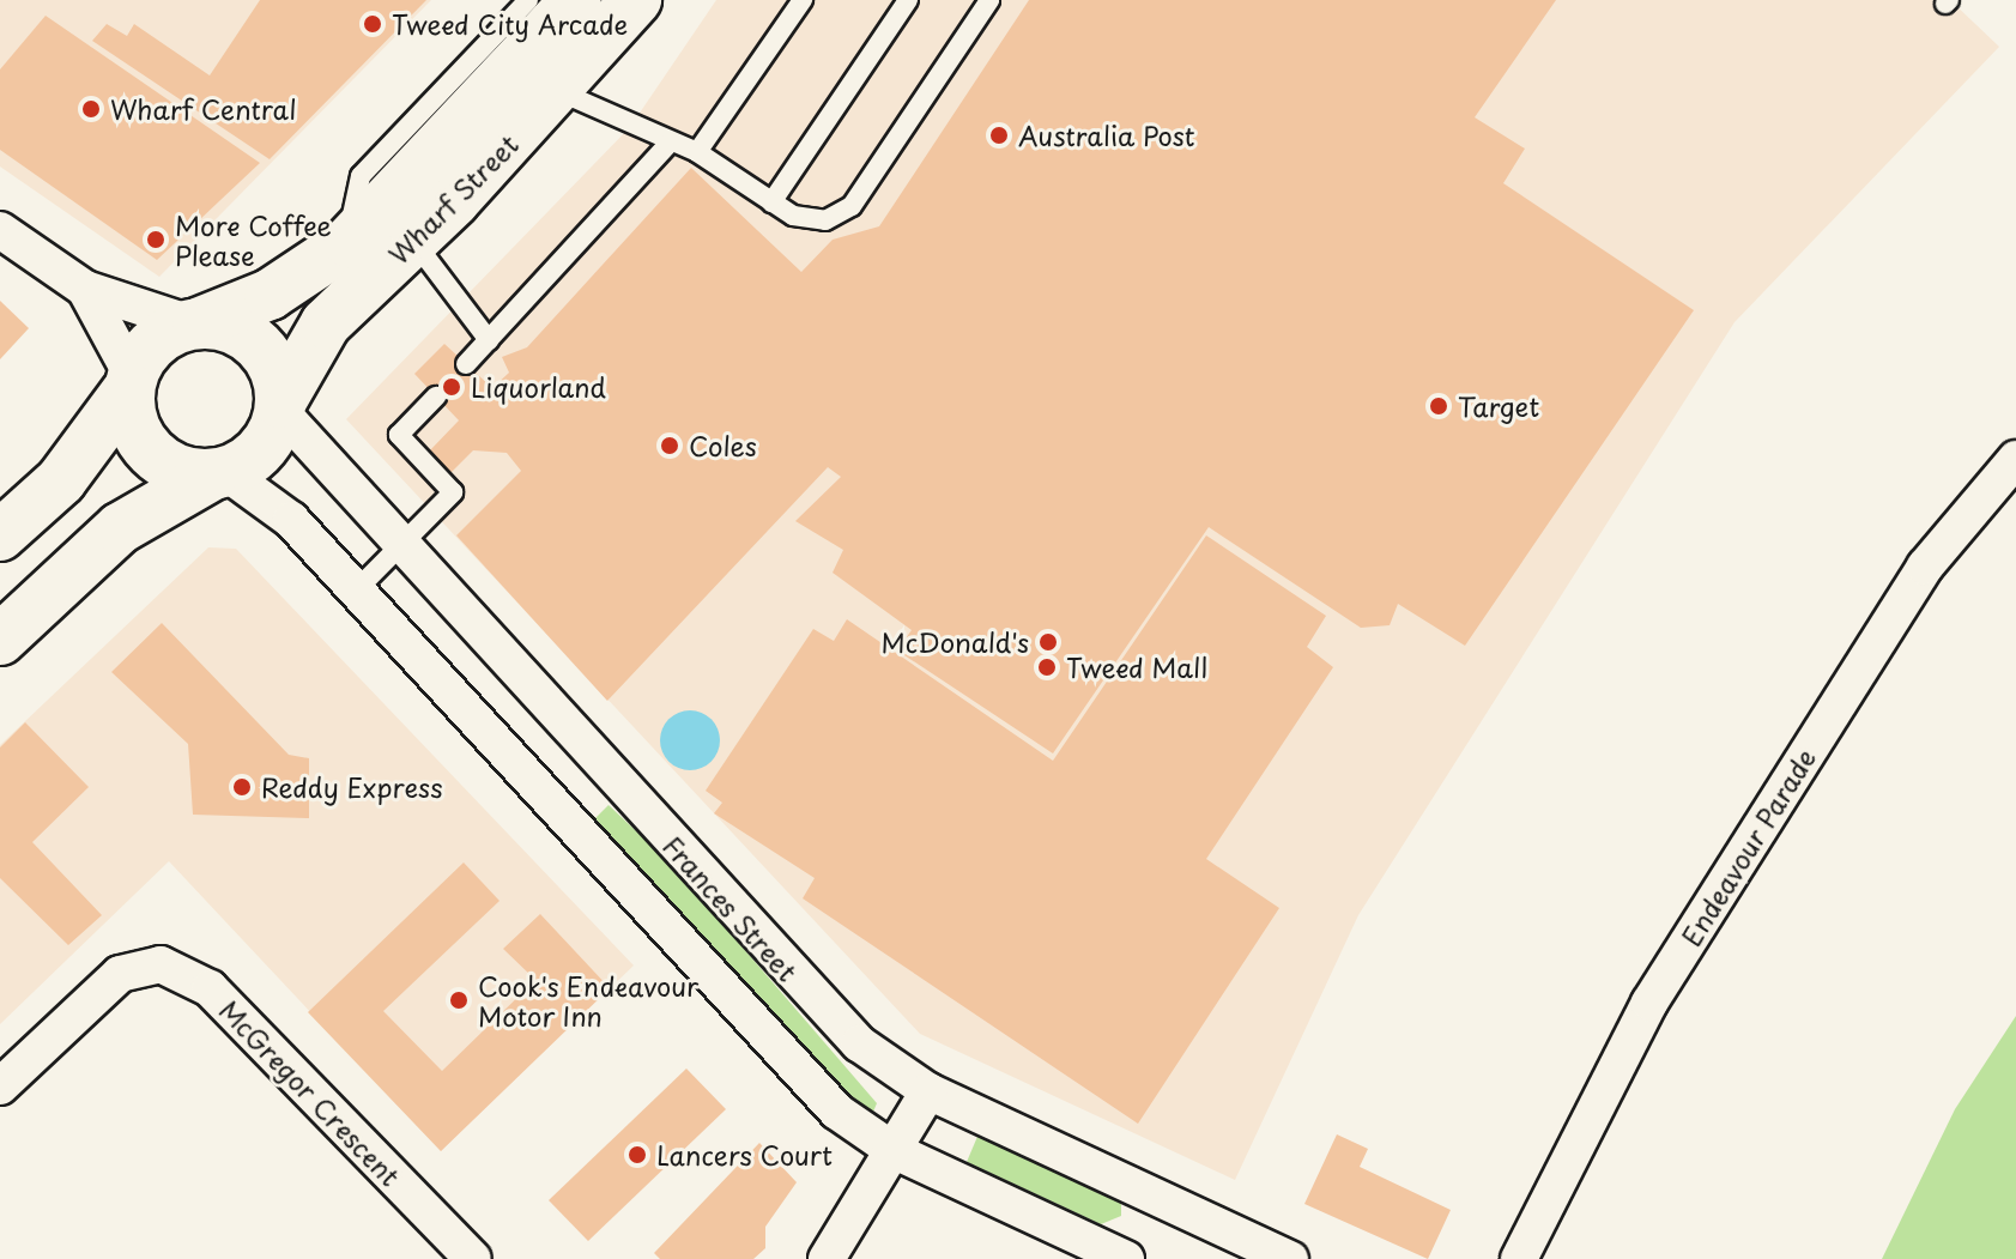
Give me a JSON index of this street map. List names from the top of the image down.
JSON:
{
  "streets": {
    "main road": ["Wharf Street"],
    "street": ["Endeavour Parade", "Frances Street", "McGregor Crescent"]
  },
  "crossings": [
    ["Wharf Street", "Frances Street"]
  ],
  "places": [
    "Tweed City Arcade",
    "Wharf Central",
    "Australia Post",
    "More Coffee Please",
    "Liquorland",
    "Target",
    "Coles",
    "McDonald's",
    "Tweed Mall",
    "Reddy Express",
    "Cook's Endeavour Motor Inn",
    "Lancers Court"
  ]
}
